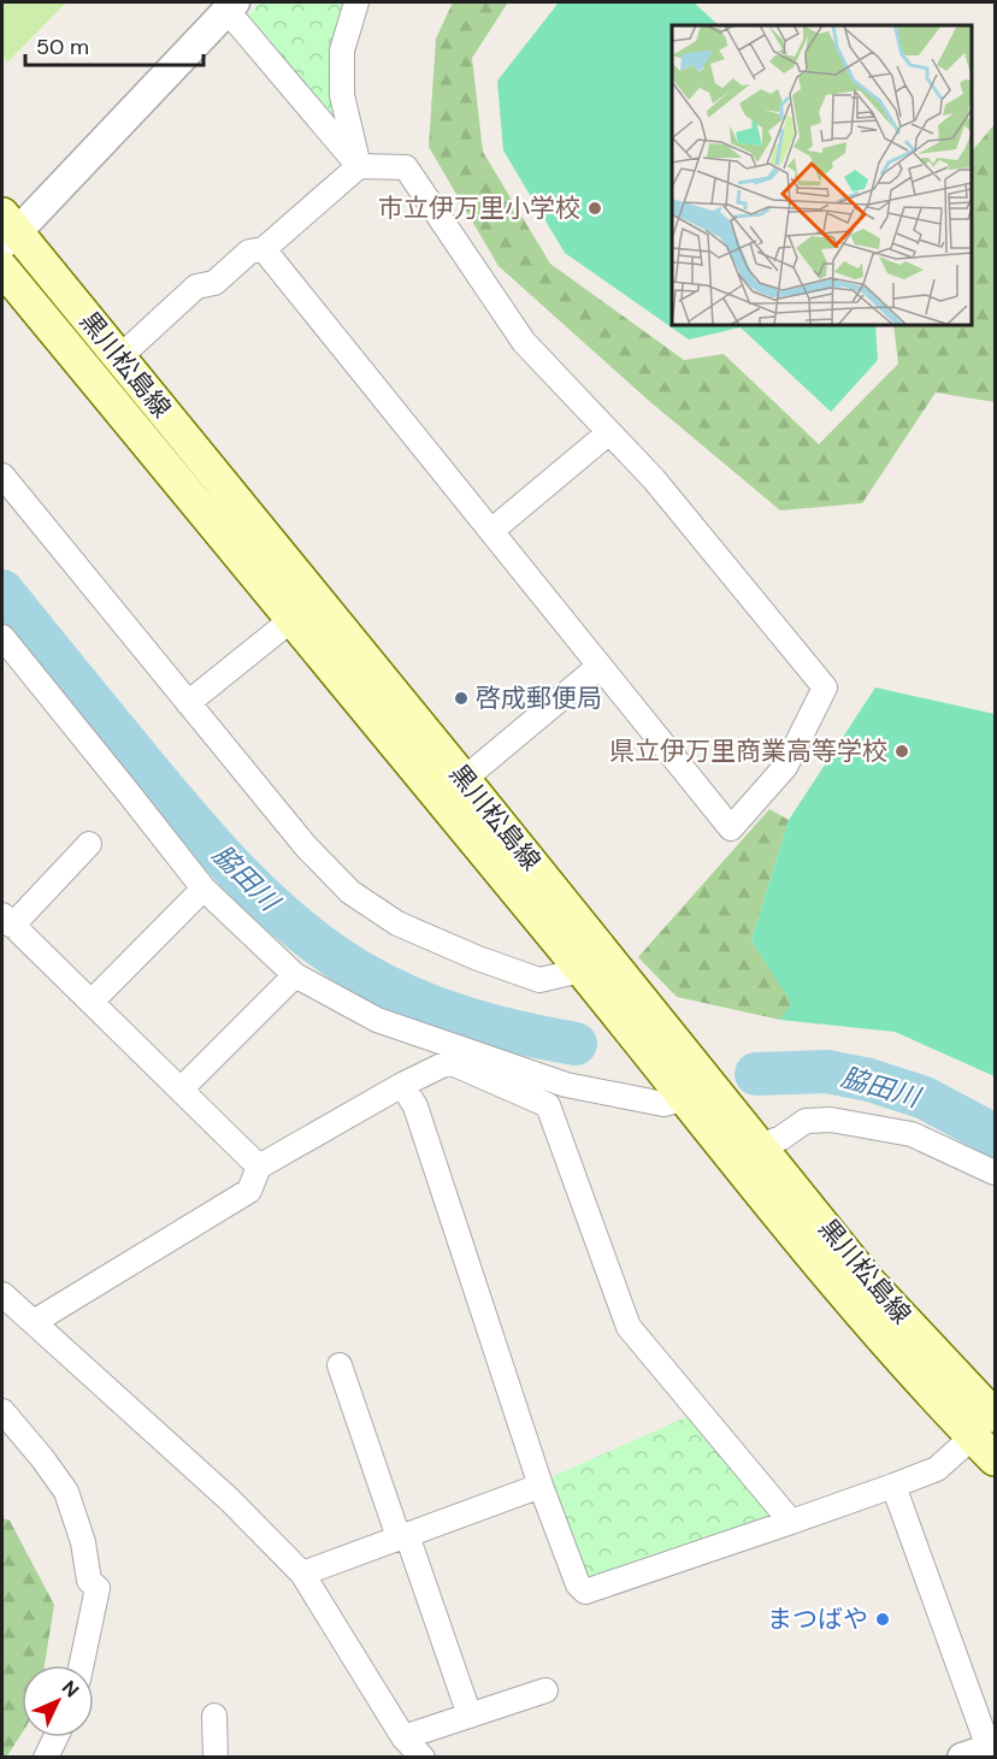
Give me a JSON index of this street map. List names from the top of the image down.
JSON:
{
  "streets": {
    "main road": ["黒川松島線"]
  },
  "water": ["脇田川"],
  "places": [
    "市立伊万里小学校",
    "啓成郵便局",
    "県立伊万里商業高等学校",
    "まつばや"
  ],
  "scale_bar": "50 m",
  "north": "top right"
}
